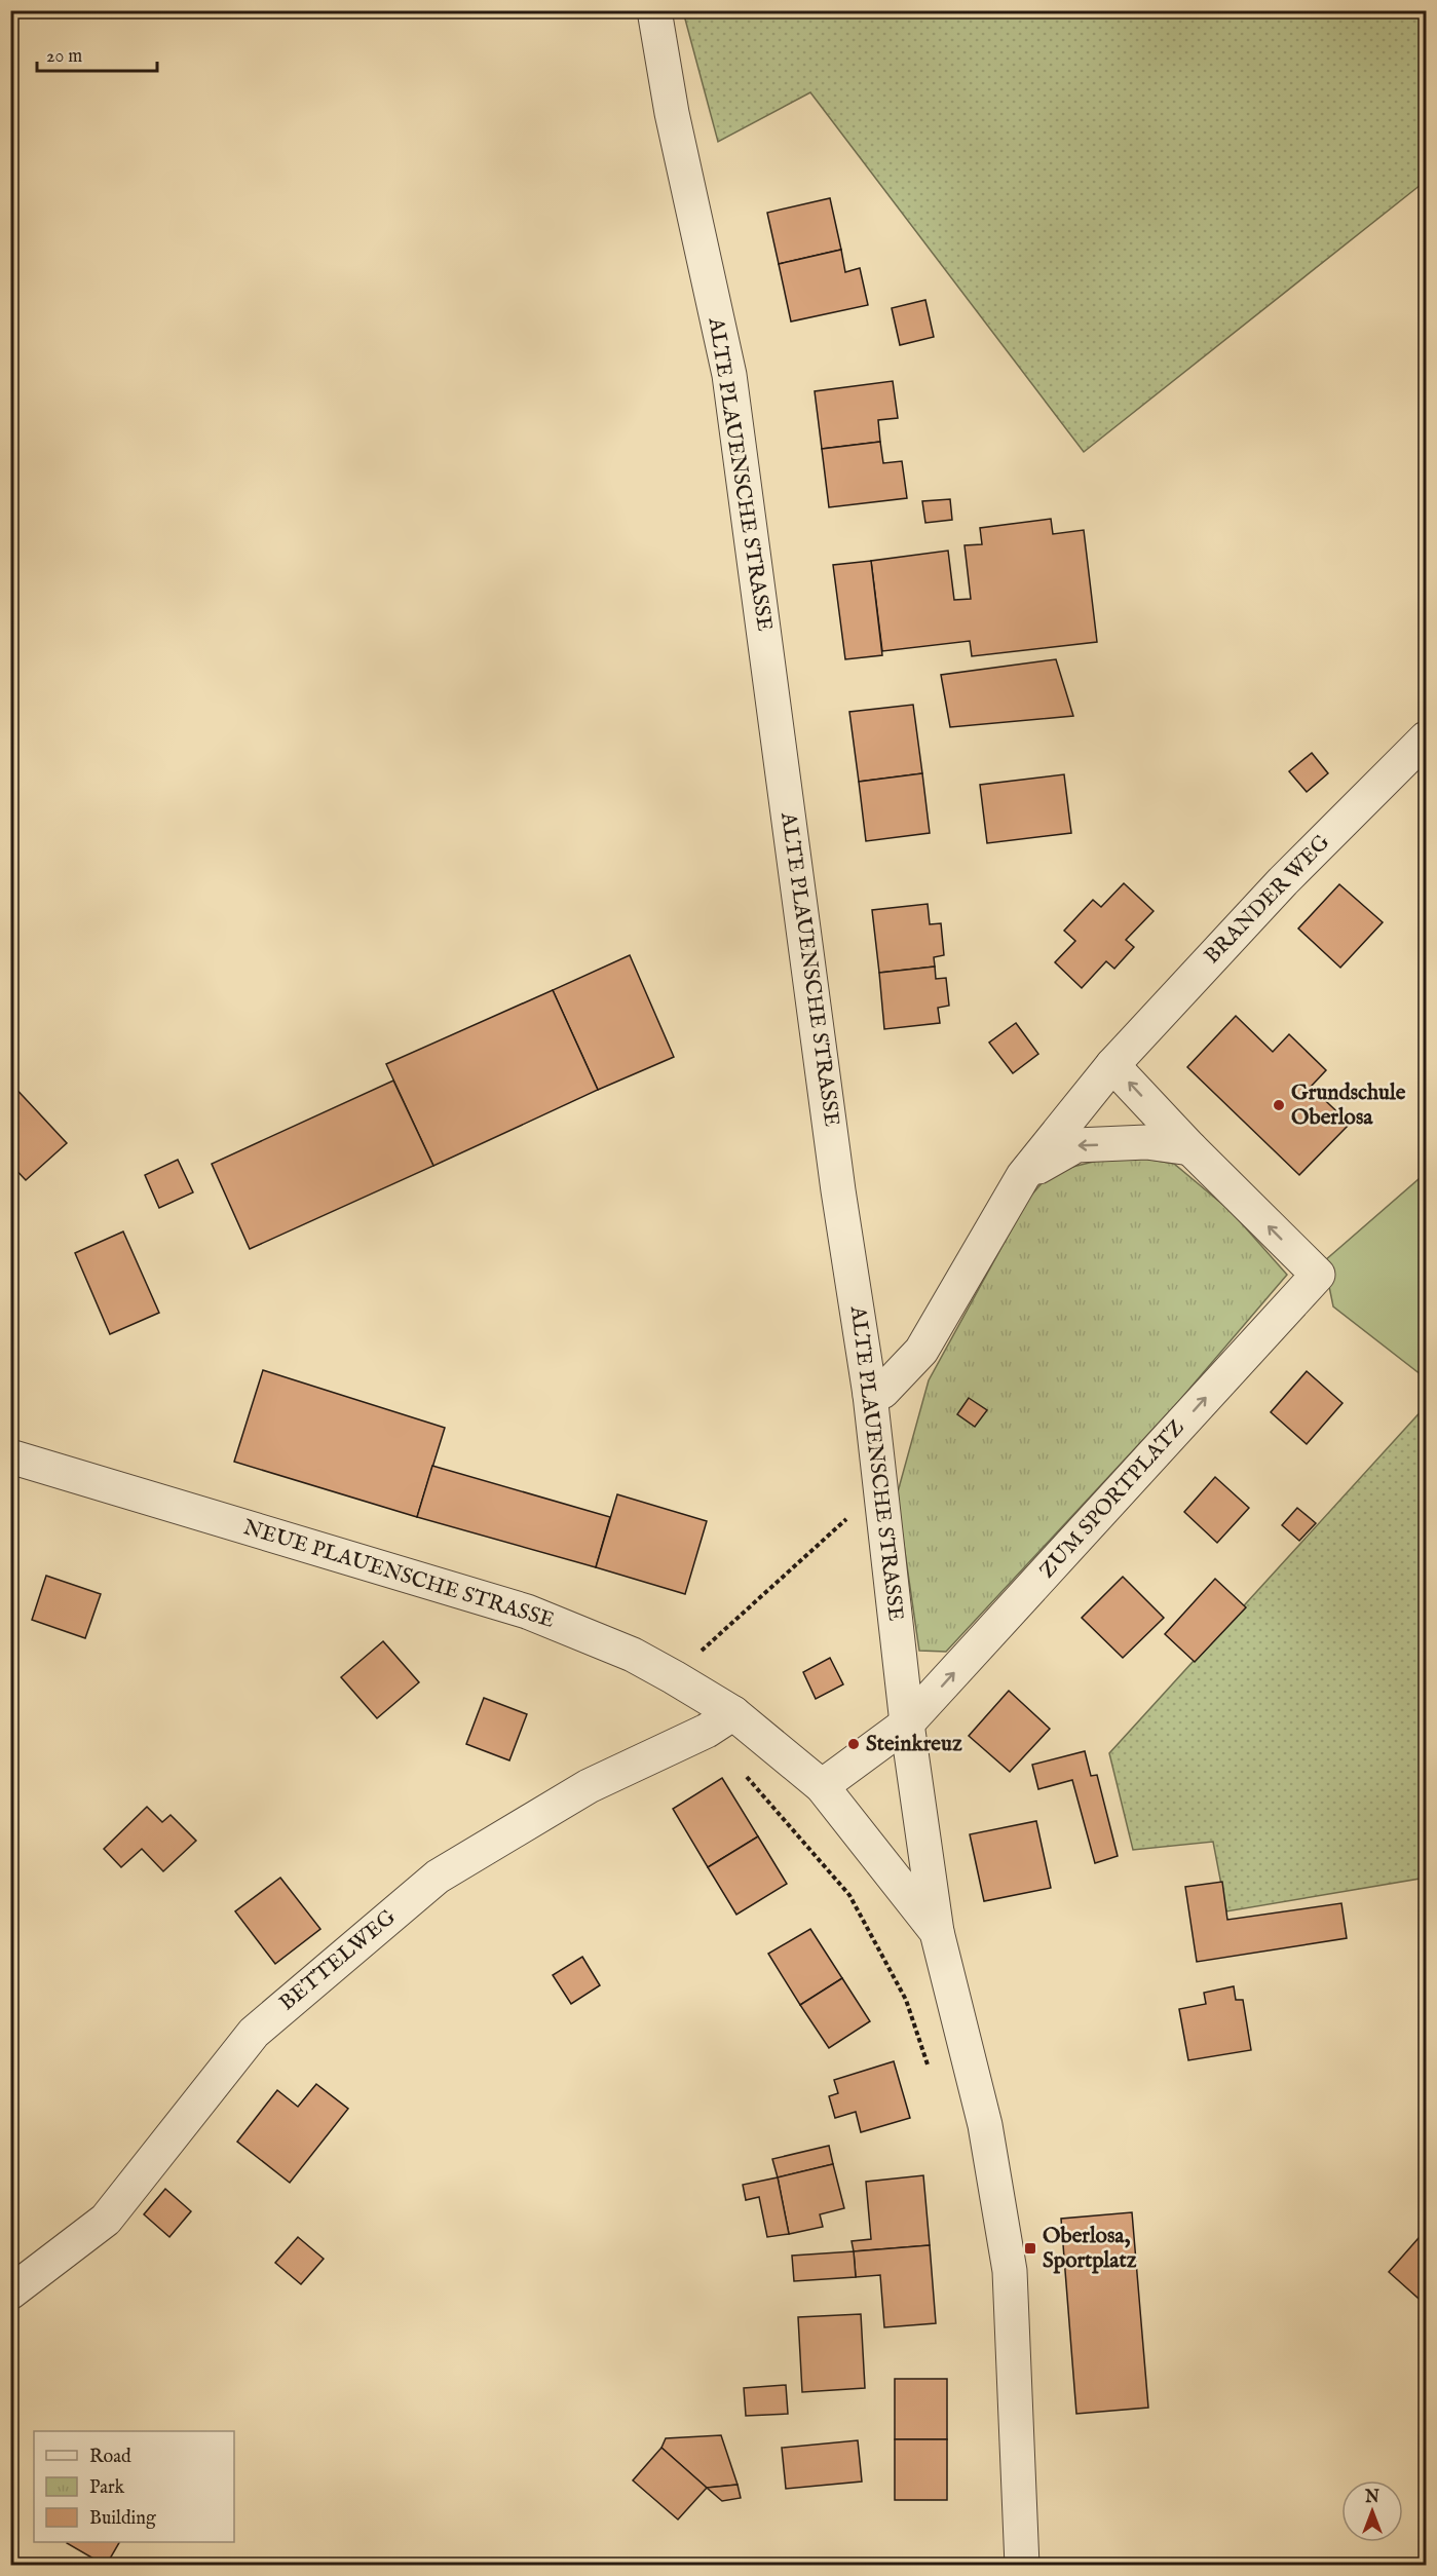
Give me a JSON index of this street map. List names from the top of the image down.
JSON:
{
  "streets": {
    "street": [
      "ALTE PLAUENSCHE STRASSE",
      "BRANDER WEG",
      "ZUM SPORTPLATZ",
      "NEUE PLAUENSCHE STRASSE",
      "BETTELWEG"
    ]
  },
  "crossings": [
    ["ALTE PLAUENSCHE STRASSE", "BRANDER WEG"],
    ["ALTE PLAUENSCHE STRASSE", "ZUM SPORTPLATZ"],
    ["ALTE PLAUENSCHE STRASSE", "NEUE PLAUENSCHE STRASSE"],
    ["BRANDER WEG", "ZUM SPORTPLATZ"],
    ["NEUE PLAUENSCHE STRASSE", "BETTELWEG"]
  ],
  "one_way": ["ZUM SPORTPLATZ"],
  "places": {
    "other": ["Grundschule Oberlosa", "Steinkreuz"],
    "transit": ["Oberlosa, Sportplatz"]
  },
  "legend": ["Road", "Park", "Building"],
  "scale_bar": "20 m",
  "north": "top"
}
